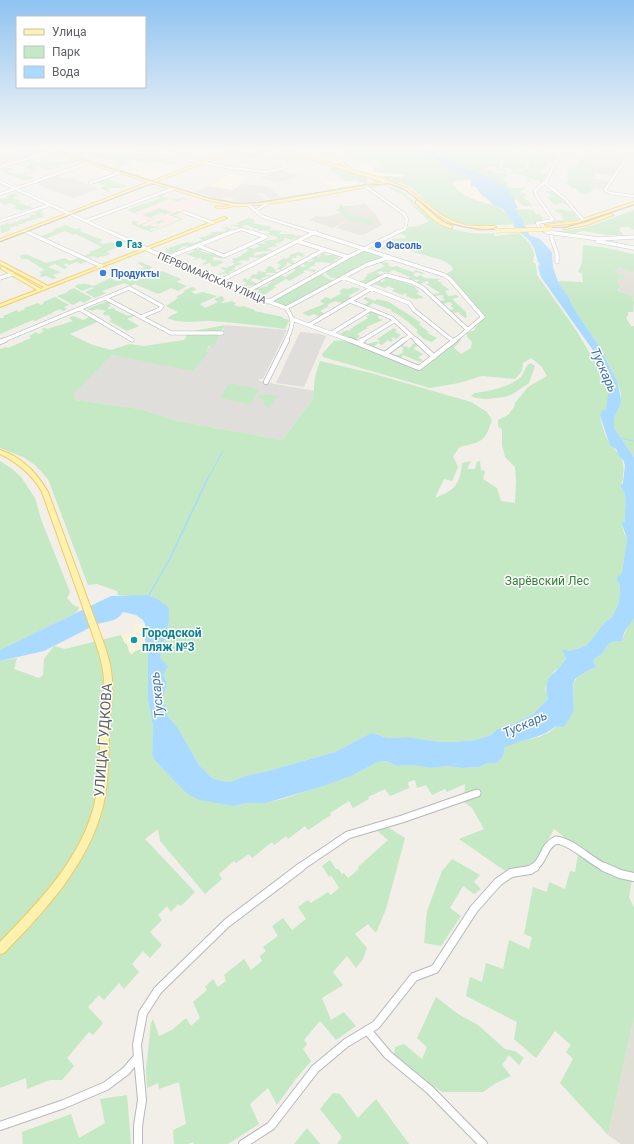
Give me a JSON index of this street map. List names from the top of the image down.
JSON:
{
  "streets": {
    "main road": ["УЛИЦА ГУДКОВА"],
    "street": ["ПЕРВОМАЙСКАЯ УЛИЦА"]
  },
  "water": ["Тускарь"],
  "parks": ["Зарёвский Лес"],
  "places": [
    "Газ",
    "Фасоль",
    "Продукты",
    "Городской пляж №3"
  ],
  "legend": ["Улица", "Парк", "Вода"]
}
